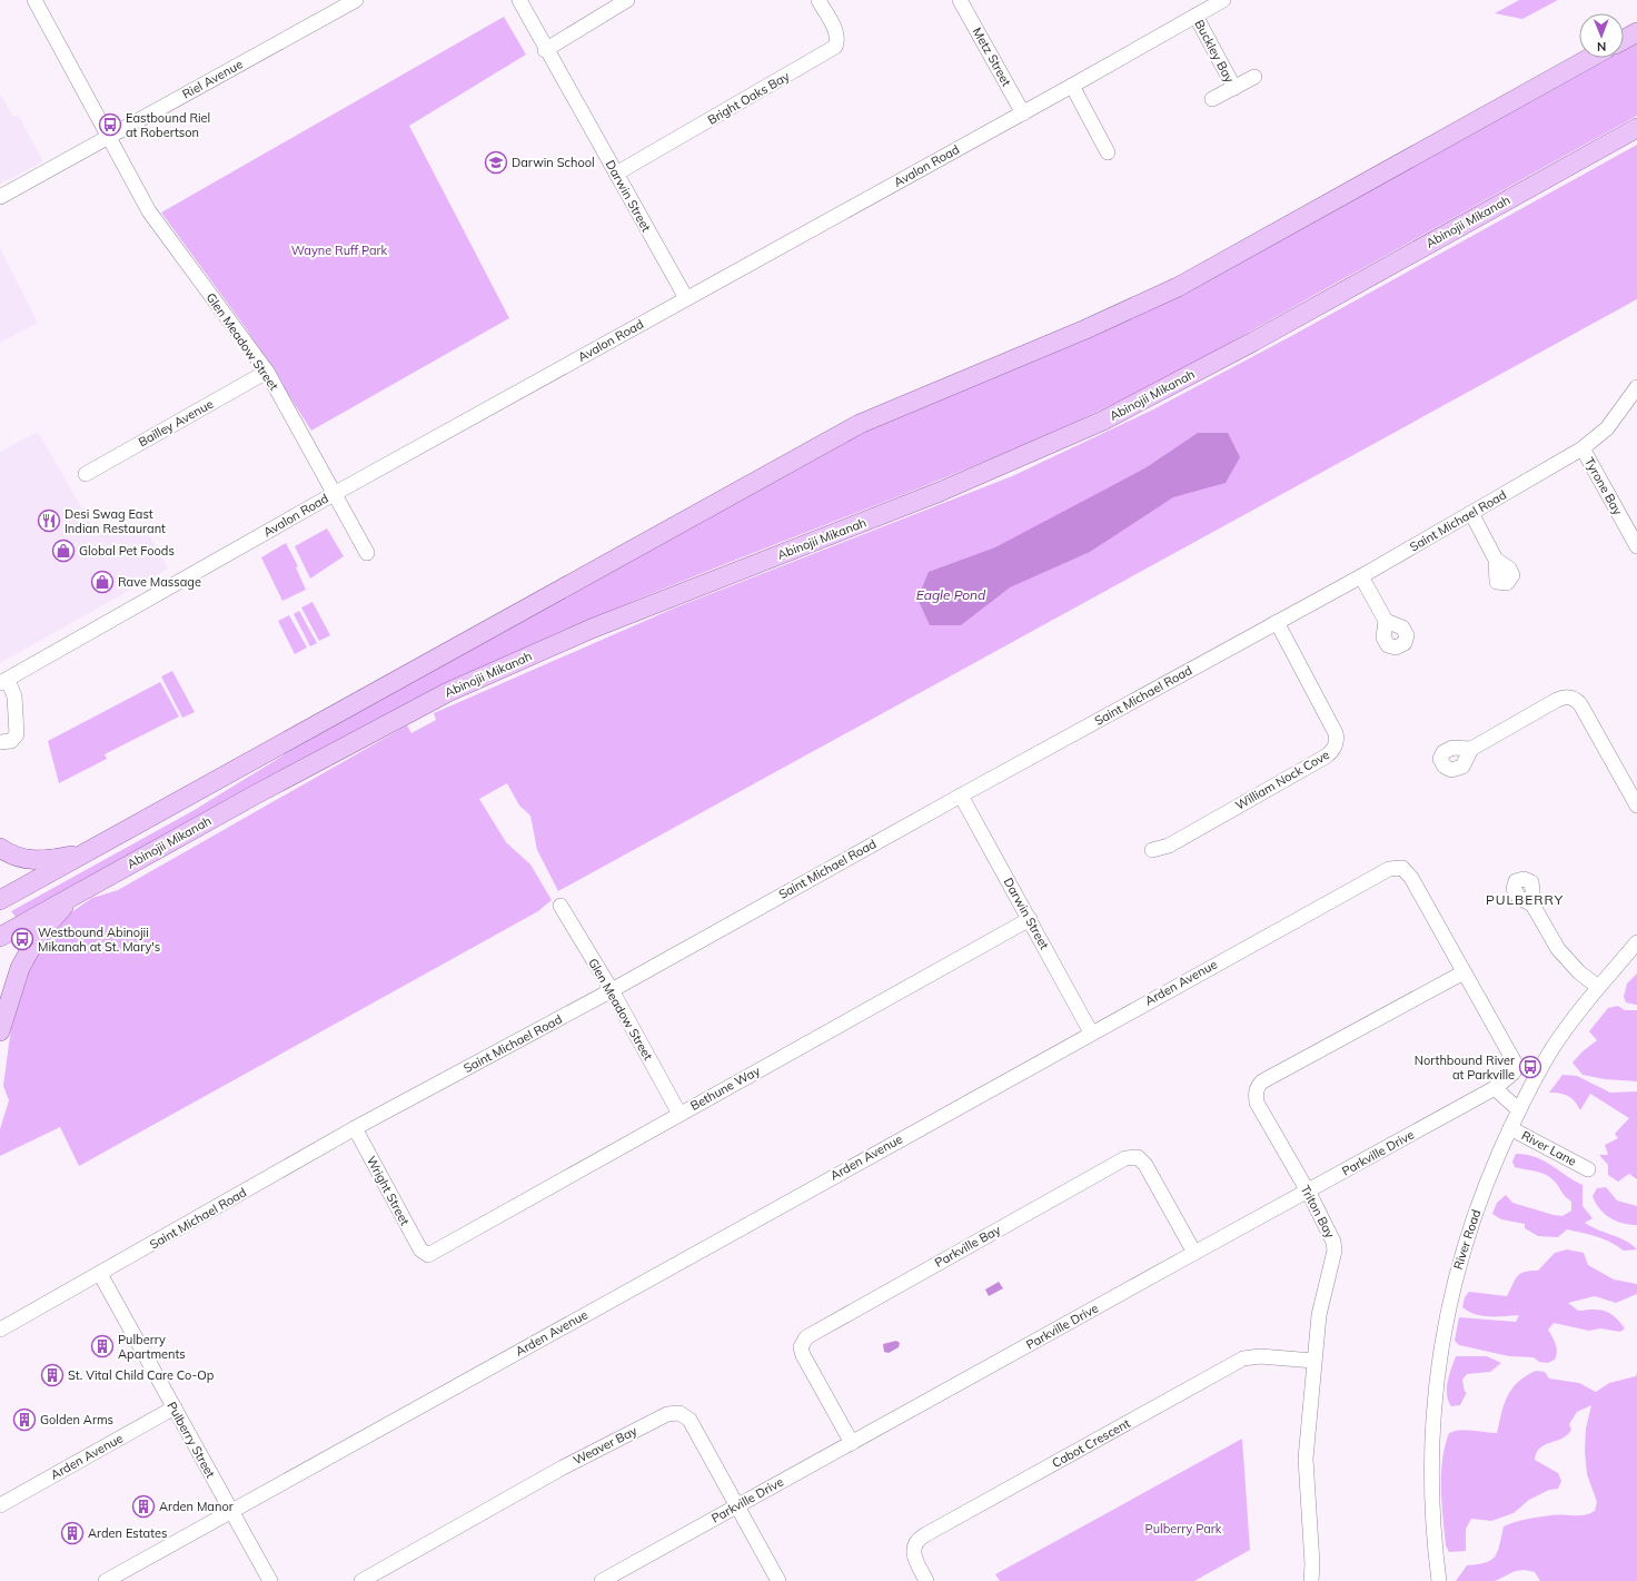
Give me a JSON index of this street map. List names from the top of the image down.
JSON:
{
  "streets": {
    "main road": ["Abinojii Mikanah"],
    "street": [
      "Buckley Bay",
      "Metz Street",
      "Riel Avenue",
      "Bright Oaks Bay",
      "Avalon Road",
      "Darwin Street",
      "Glen Meadow Street",
      "Bailley Avenue",
      "Tyrone Bay",
      "Saint Michael Road",
      "William Nock Cove",
      "Arden Avenue",
      "Bethune Way",
      "River Lane",
      "Parkville Drive",
      "Wright Street",
      "Triton Bay",
      "River Road",
      "Parkville Bay",
      "Pulberry Street",
      "Cabot Crescent",
      "Weaver Bay"
    ]
  },
  "crossings": [
    ["Buckley Bay", "Avalon Road"],
    ["Metz Street", "Avalon Road"],
    ["Riel Avenue", "Glen Meadow Street"],
    ["Bright Oaks Bay", "Darwin Street"],
    ["Avalon Road", "Darwin Street"],
    ["Avalon Road", "Glen Meadow Street"],
    ["Darwin Street", "Saint Michael Road"],
    ["Darwin Street", "Arden Avenue"],
    ["Darwin Street", "Bethune Way"],
    ["Glen Meadow Street", "Bailley Avenue"],
    ["Glen Meadow Street", "Saint Michael Road"],
    ["Glen Meadow Street", "Bethune Way"],
    ["Tyrone Bay", "Saint Michael Road"],
    ["Saint Michael Road", "William Nock Cove"],
    ["Saint Michael Road", "Wright Street"],
    ["Saint Michael Road", "Pulberry Street"],
    ["Arden Avenue", "Parkville Drive"],
    ["Arden Avenue", "Triton Bay"],
    ["Arden Avenue", "Pulberry Street"],
    ["Bethune Way", "Wright Street"],
    ["River Lane", "River Road"],
    ["Parkville Drive", "Triton Bay"],
    ["Parkville Drive", "Parkville Bay"],
    ["Parkville Drive", "Weaver Bay"],
    ["Triton Bay", "Cabot Crescent"]
  ],
  "districts": ["PULBERRY"],
  "water": ["Eagle Pond"],
  "parks": ["Wayne Ruff Park", "Pulberry Park"],
  "places": {
    "bus stop": ["Eastbound Riel at Robertson", "Westbound Abinojii Mikanah at St. Mary's", "Northbound River at Parkville"],
    "school or university": ["Darwin School"],
    "restaurant": ["Desi Swag East Indian Restaurant"],
    "shop": ["Global Pet Foods", "Rave Massage"],
    "building": [
      "Pulberry Apartments",
      "St. Vital Child Care Co-Op",
      "Golden Arms",
      "Arden Manor",
      "Arden Estates"
    ]
  },
  "north": "bottom"
}
